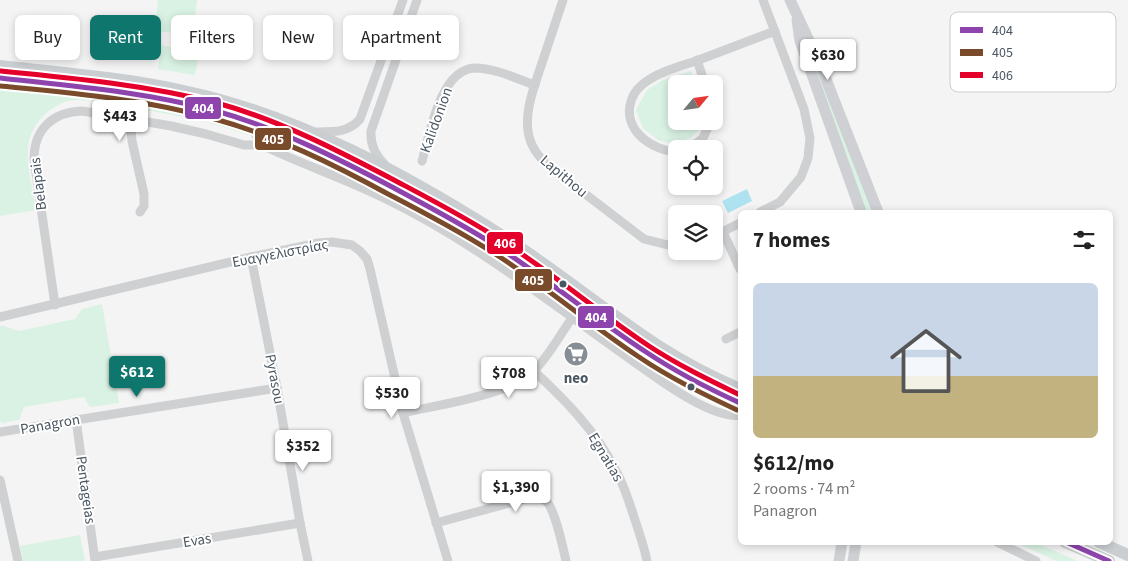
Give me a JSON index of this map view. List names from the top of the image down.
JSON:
{
  "streets": {
    "street": [
      "Kalidonion",
      "Lapithou",
      "Belapais",
      "Ευαγγελιστρίας",
      "Pyrasou",
      "Panagron",
      "Egnatias",
      "Pentageias",
      "Evas"
    ]
  },
  "crossings": [
    ["Kalidonion", "Lapithou"],
    ["Belapais", "Ευαγγελιστρίας"],
    ["Ευαγγελιστρίας", "Pyrasou"],
    ["Pyrasou", "Panagron"],
    ["Pyrasou", "Evas"],
    ["Panagron", "Pentageias"],
    ["Pentageias", "Evas"]
  ],
  "places": {
    "supermarket": ["neo"]
  },
  "lines": ["transit line 406", "transit line 404", "transit line 405"],
  "legend": ["404", "405", "406"],
  "north": "top right",
  "page": {
    "chip": [
      "Buy",
      "Rent",
      "Filters",
      "New",
      "Apartment"
    ],
    "price": [
      "$630",
      "$443",
      "$612",
      "$708",
      "$530",
      "$352",
      "$1,390"
    ],
    "heading": "7 homes",
    "list": [
      {
        "name": "$612/mo",
        "note": "2 rooms · 74 m² · Panagron"
      }
    ]
  }
}
